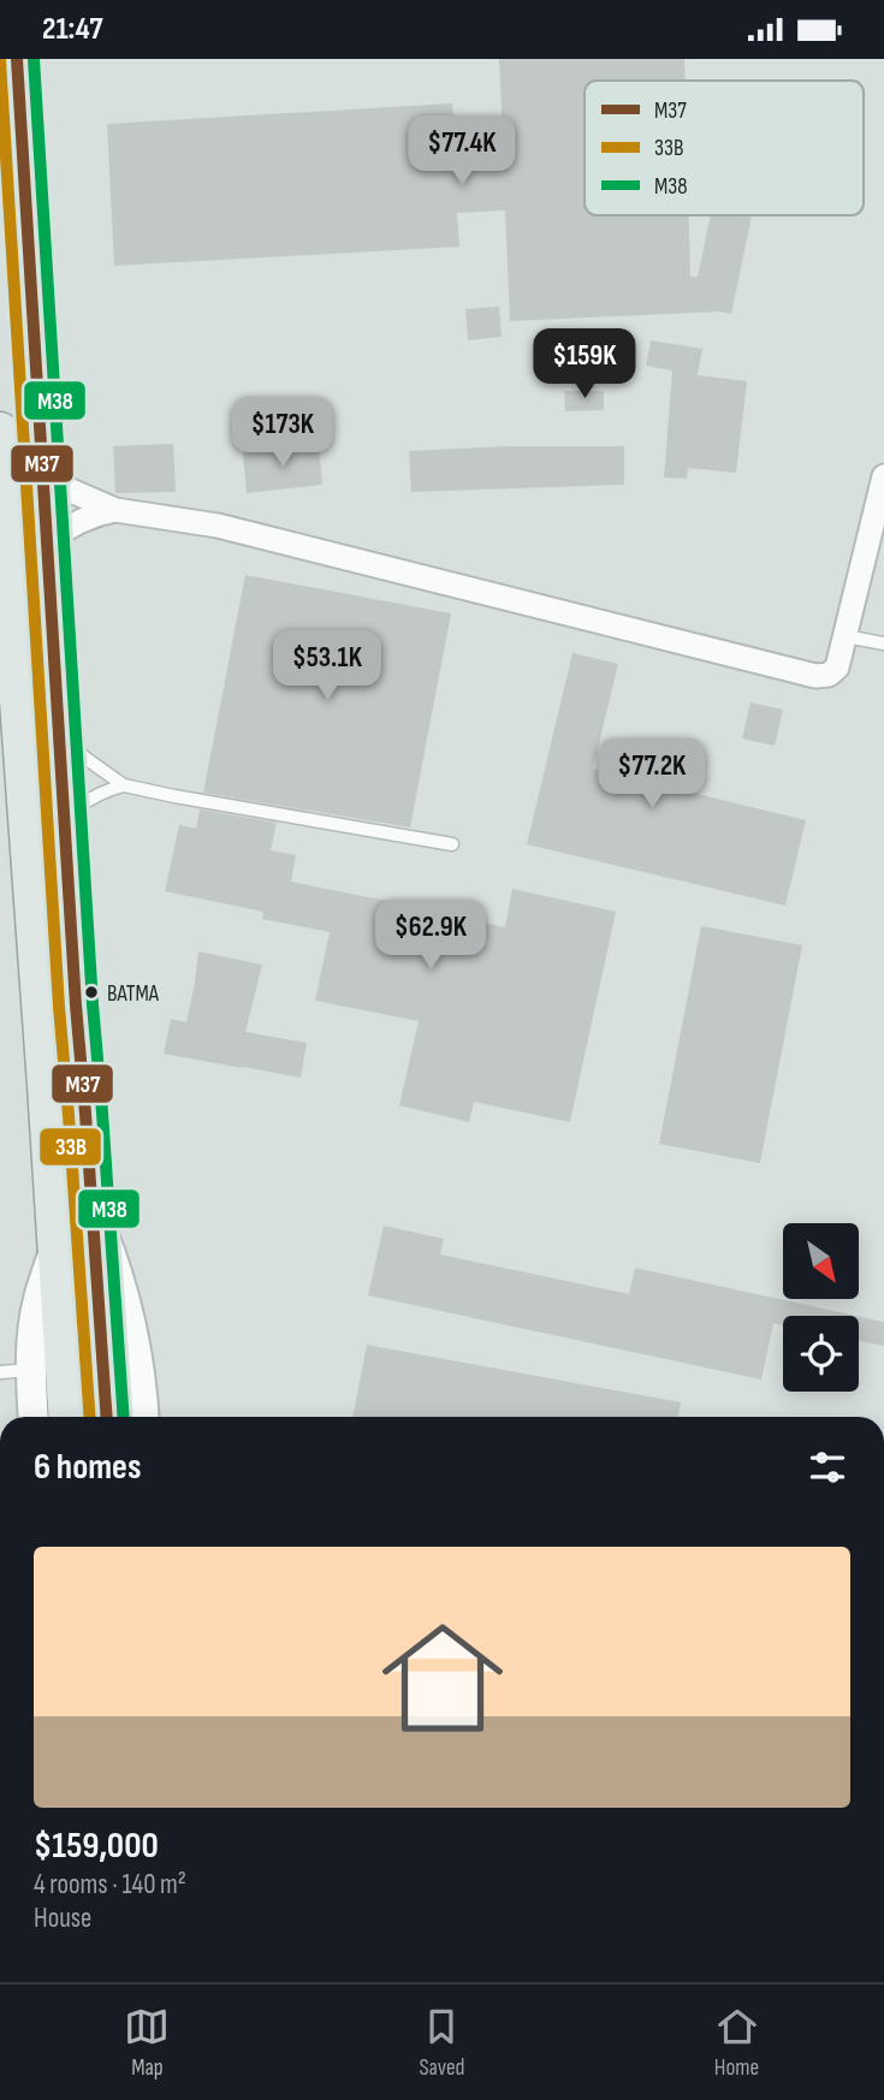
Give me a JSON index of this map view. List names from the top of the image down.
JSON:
{
  "places": ["BATMA"],
  "lines": ["transit line M37", "transit line M38", "transit line 33B"],
  "legend": ["M37", "33B", "M38"],
  "north": "bottom right",
  "page": {
    "status": "21:47",
    "price": [
      "$77.4K",
      "$159K",
      "$173K",
      "$53.1K",
      "$77.2K",
      "$62.9K"
    ],
    "heading": "6 homes",
    "list": [
      {
        "name": "$159,000",
        "note": "4 rooms · 140 m² · House"
      }
    ],
    "tabs": ["Map", "Saved", "Home"]
  }
}
